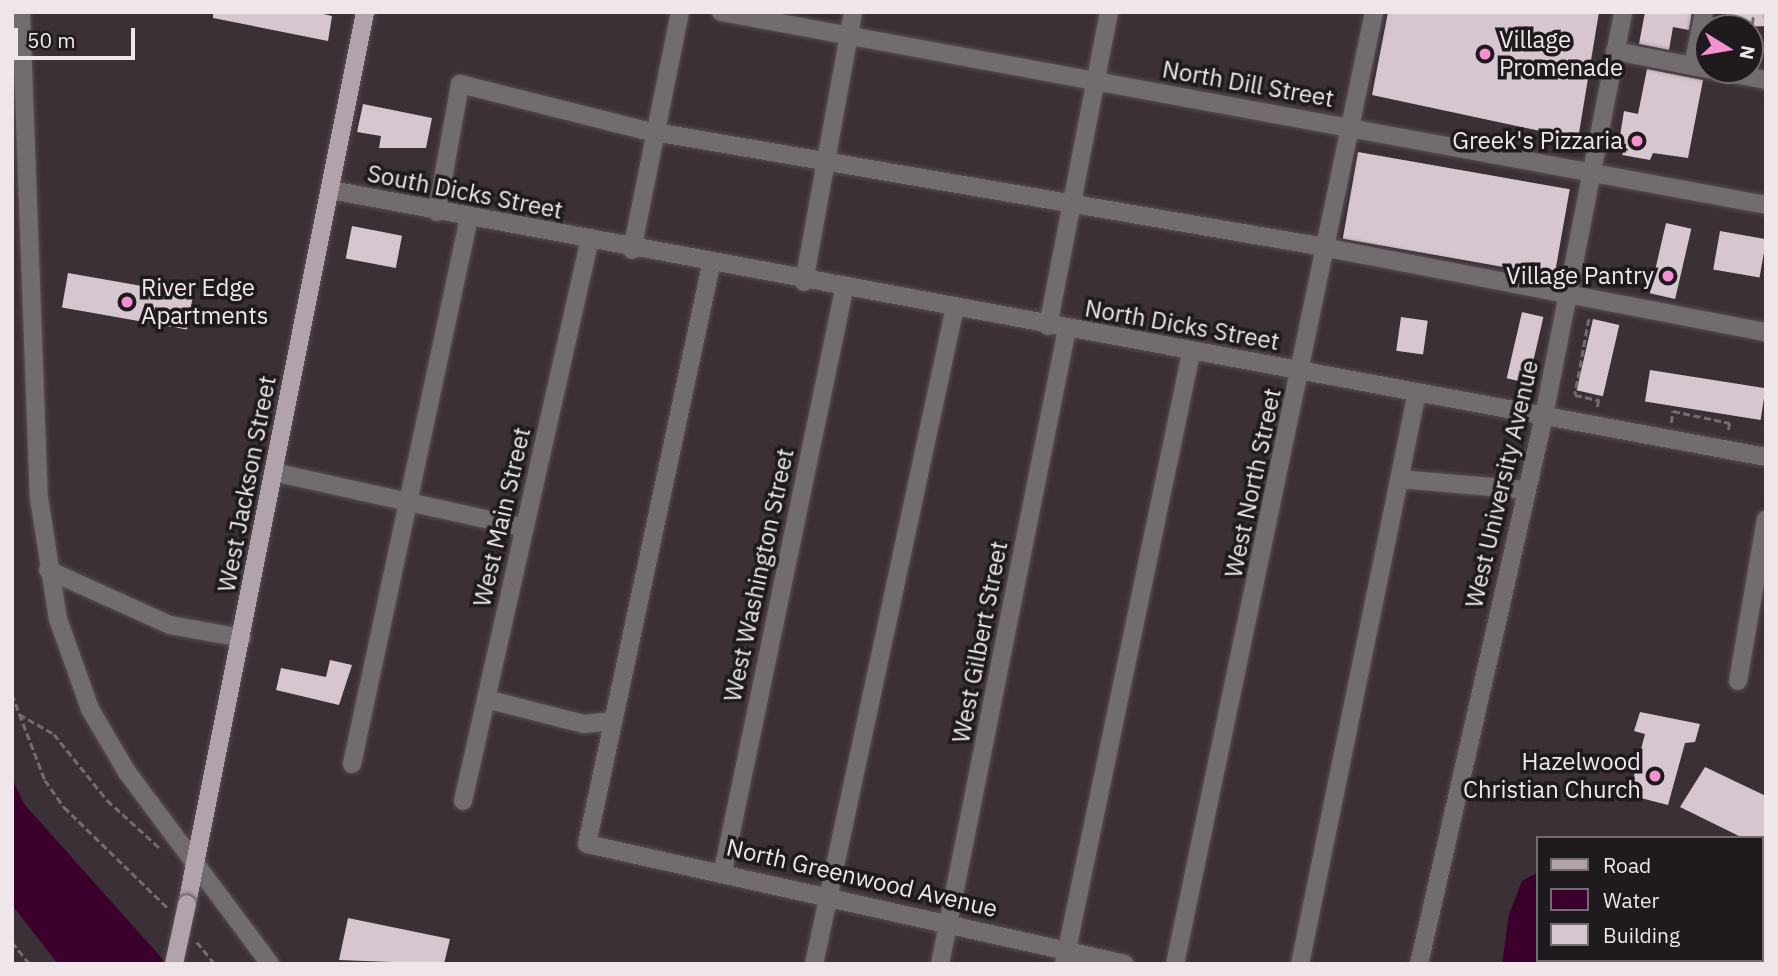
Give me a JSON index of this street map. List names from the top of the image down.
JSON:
{
  "streets": {
    "main road": ["West Jackson Street"],
    "street": [
      "North Dill Street",
      "South Dicks Street",
      "North Dicks Street",
      "West North Street",
      "West University Avenue",
      "West Main Street",
      "West Washington Street",
      "West Gilbert Street",
      "North Greenwood Avenue"
    ]
  },
  "crossings": [
    ["North Dill Street", "West North Street"],
    ["North Dill Street", "West University Avenue"],
    ["South Dicks Street", "North Dicks Street"],
    ["South Dicks Street", "West Jackson Street"],
    ["South Dicks Street", "West Main Street"],
    ["North Dicks Street", "West North Street"],
    ["North Dicks Street", "West University Avenue"],
    ["North Dicks Street", "West Main Street"],
    ["North Dicks Street", "West Washington Street"],
    ["North Dicks Street", "West Gilbert Street"],
    ["West Washington Street", "North Greenwood Avenue"],
    ["West Gilbert Street", "North Greenwood Avenue"]
  ],
  "places": [
    "Village Promenade",
    "Greek's Pizzaria",
    "Village Pantry",
    "River Edge Apartments",
    "Hazelwood Christian Church"
  ],
  "legend": ["Road", "Water", "Building"],
  "scale_bar": "50 m",
  "north": "right"
}
